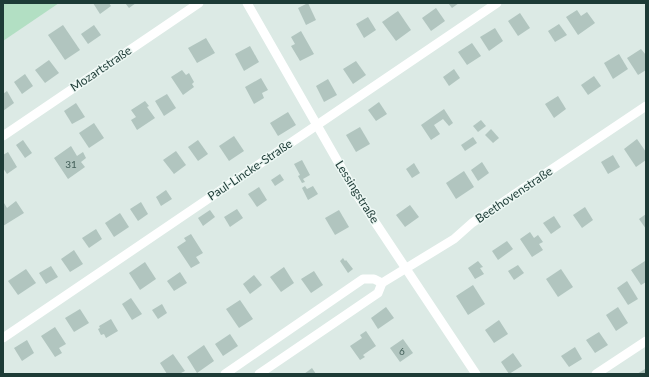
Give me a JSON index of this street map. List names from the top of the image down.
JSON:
{
  "streets": {
    "street": [
      "Mozartstraße",
      "Paul-Lincke-Straße",
      "Lessingstraße",
      "Beethovenstraße"
    ]
  },
  "crossings": [
    ["Paul-Lincke-Straße", "Lessingstraße"],
    ["Lessingstraße", "Beethovenstraße"]
  ],
  "house_numbers": ["31", "6"]
}
